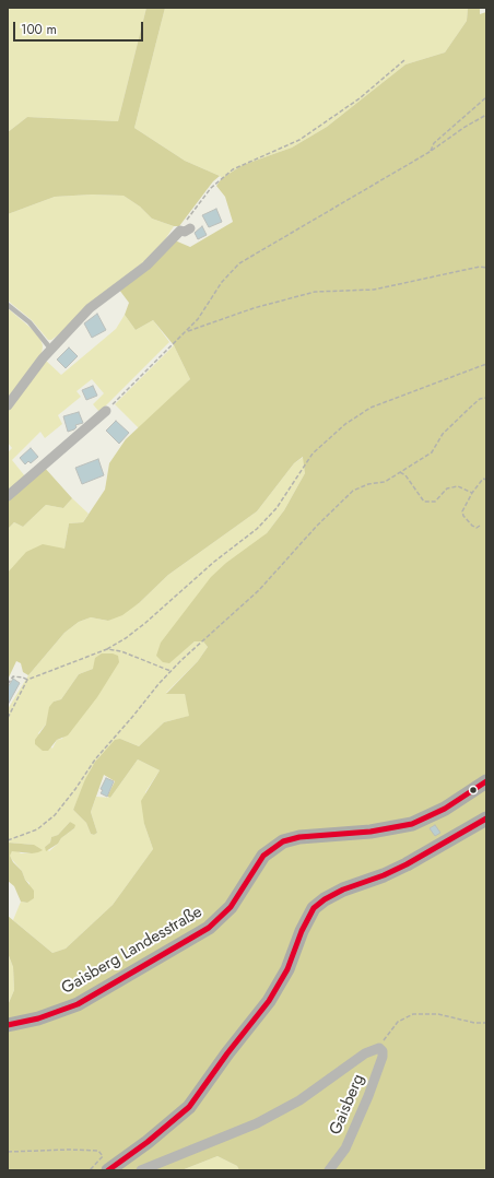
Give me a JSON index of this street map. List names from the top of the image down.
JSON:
{
  "streets": {
    "main road": ["Gaisberg Landesstraße"],
    "street": ["Gaisberg"]
  },
  "scale_bar": "100 m"
}
